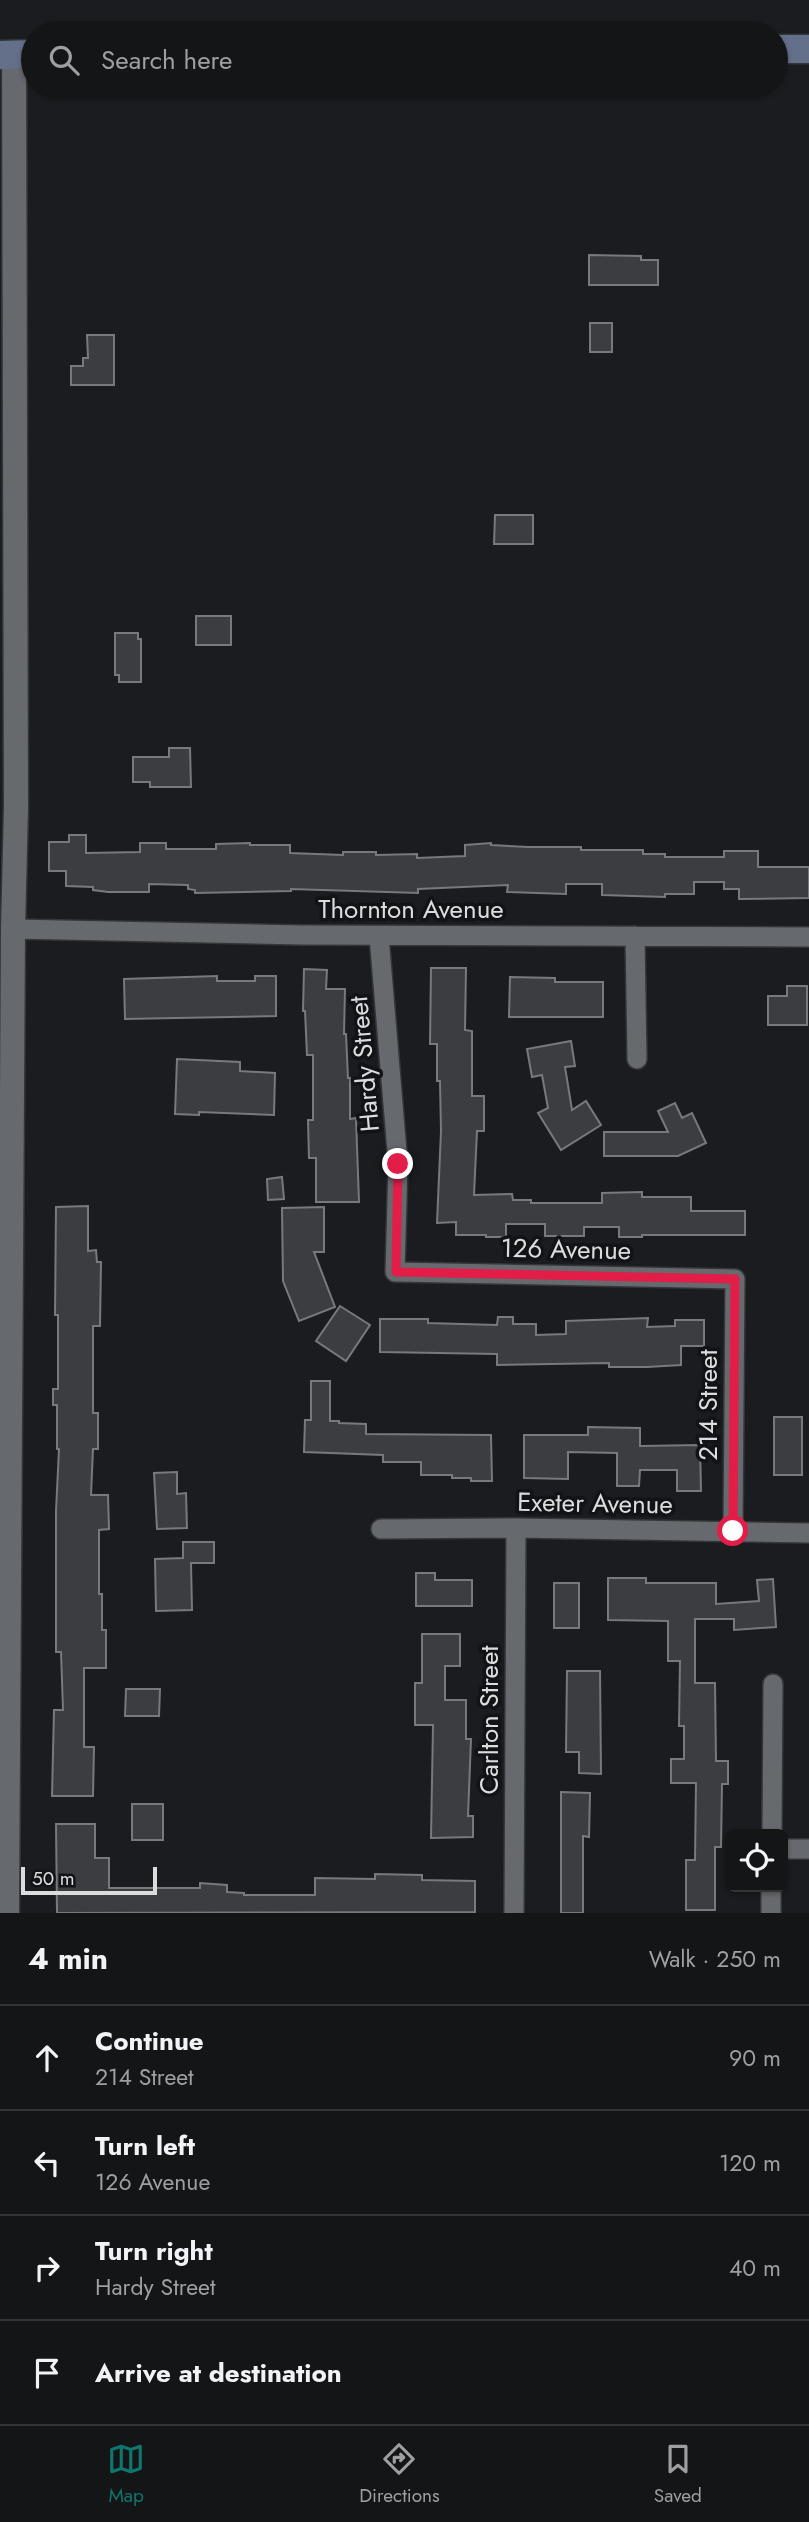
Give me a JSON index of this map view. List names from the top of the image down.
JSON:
{
  "streets": {
    "street": [
      "Thornton Avenue",
      "Hardy Street",
      "126 Avenue",
      "214 Street",
      "Exeter Avenue",
      "Carlton Street"
    ]
  },
  "crossings": [
    ["Thornton Avenue", "Hardy Street"],
    ["Hardy Street", "126 Avenue"],
    ["126 Avenue", "214 Street"],
    ["214 Street", "Exeter Avenue"],
    ["Exeter Avenue", "Carlton Street"]
  ],
  "scale_bar": "50 m",
  "page": {
    "search": "Search here",
    "scale": "50 m",
    "heading": ["4 min", "Walk · 250 m"],
    "list": [
      ["Continue", "214 Street", "90 m"],
      ["Turn left", "126 Avenue", "120 m"],
      ["Turn right", "Hardy Street", "40 m"],
      "Arrive at destination"
    ],
    "nav": ["Map", "Directions", "Saved"]
  }
}
